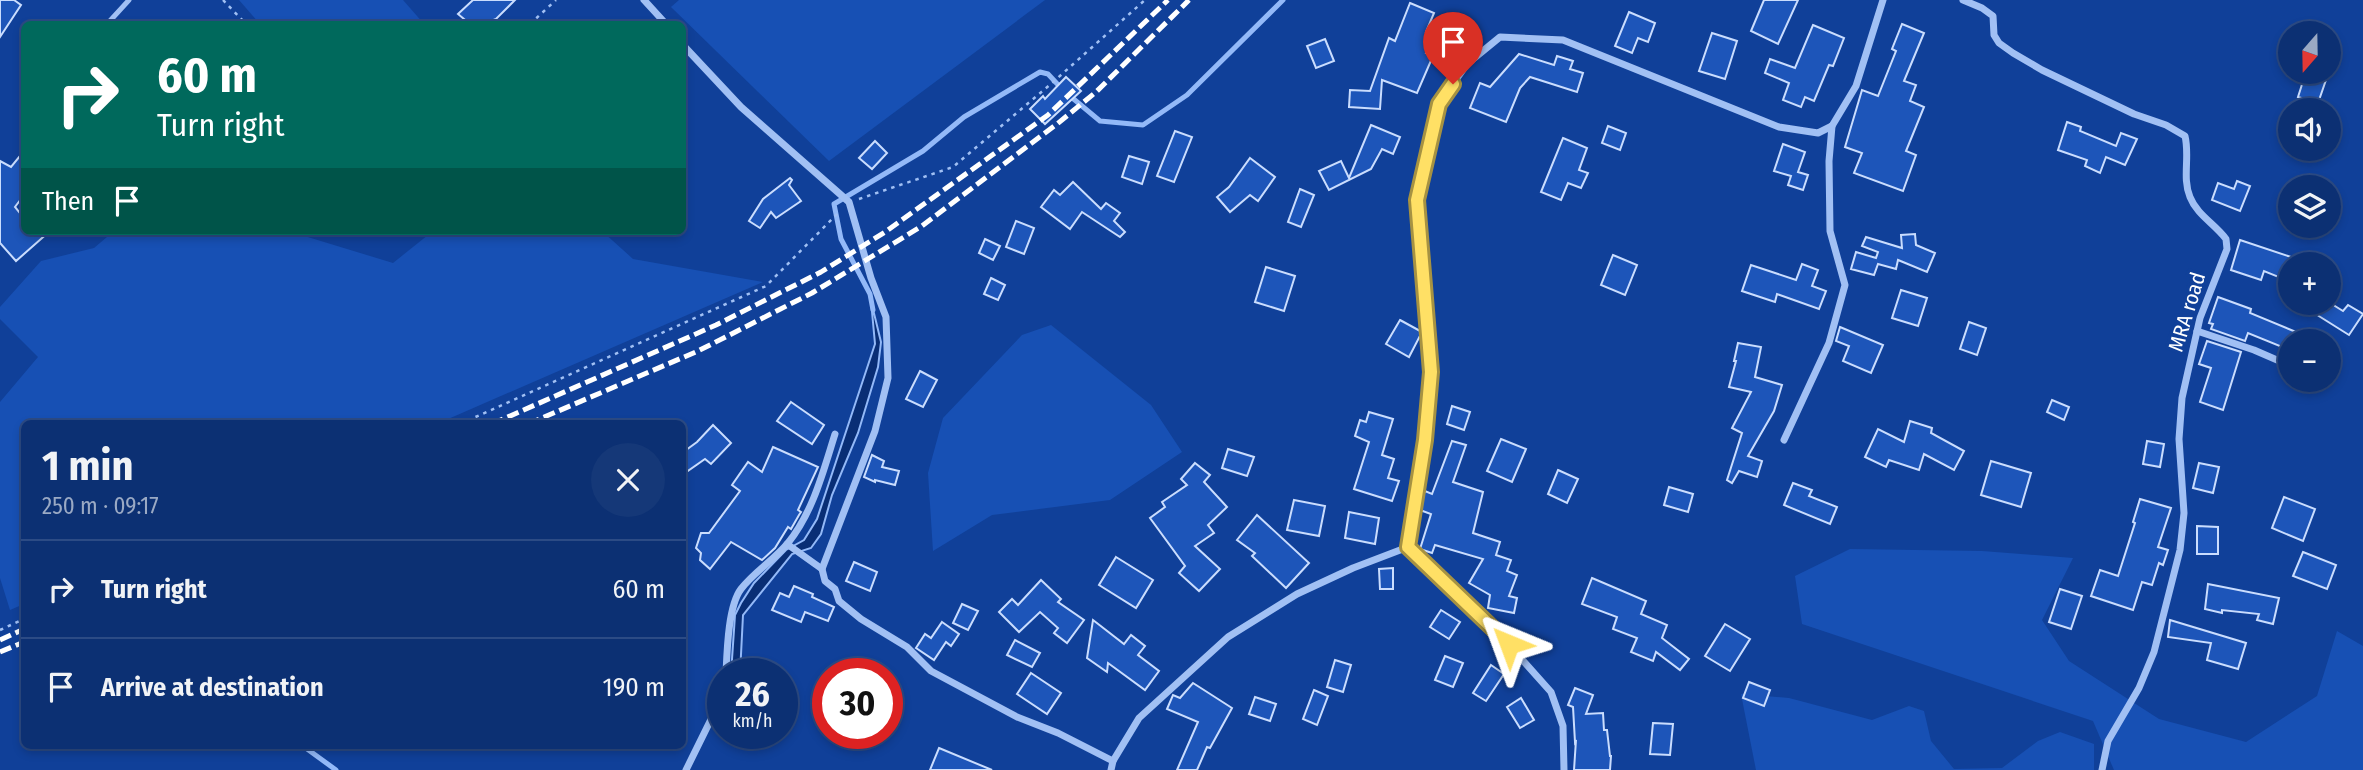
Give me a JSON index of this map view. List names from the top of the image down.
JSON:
{
  "streets": {
    "street": ["MRA road"]
  },
  "north": "bottom",
  "page": {
    "map_buttons": ["+", "−"],
    "turn": ["60 m", "Turn right"],
    "then": "Then",
    "heading": ["1 min", "250 m · 09:17"],
    "list": [
      {
        "name": "Turn right",
        "value": "60 m"
      },
      {
        "name": "Arrive at destination",
        "value": "190 m"
      }
    ],
    "speed": "26 km/h",
    "limit": "30"
  }
}
